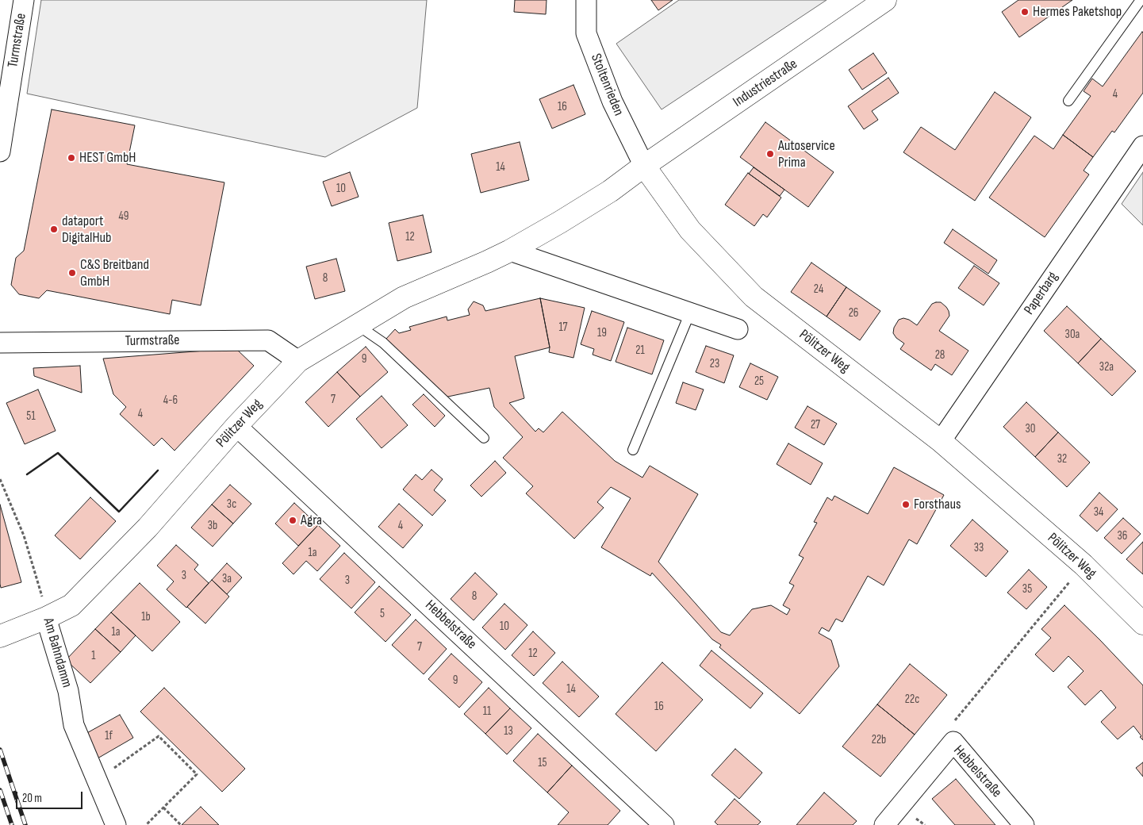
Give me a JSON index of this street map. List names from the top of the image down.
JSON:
{
  "streets": {
    "main road": ["Industriestraße", "Pölitzer Weg"],
    "street": [
      "Turmstraße",
      "Stoltenrieden",
      "Paperbarg",
      "Hebbelstraße",
      "Am Bahndamm"
    ]
  },
  "crossings": [
    ["Turmstraße", "Pölitzer Weg"],
    ["Industriestraße", "Stoltenrieden"],
    ["Industriestraße", "Pölitzer Weg"],
    ["Stoltenrieden", "Pölitzer Weg"],
    ["Paperbarg", "Pölitzer Weg"],
    ["Pölitzer Weg", "Hebbelstraße"],
    ["Pölitzer Weg", "Am Bahndamm"]
  ],
  "places": [
    "Hermes Paketshop",
    "Autoservice Prima",
    "HEST GmbH",
    "dataport DigitalHub",
    "C&S Breitband GmbH",
    "Forsthaus",
    "Agra"
  ],
  "house_numbers": [
    "4",
    "16",
    "14",
    "10",
    "49",
    "12",
    "8",
    "24",
    "26",
    "17",
    "19",
    "30a",
    "21",
    "28",
    "9",
    "23",
    "32a",
    "25",
    "7",
    "4-6",
    "4",
    "51",
    "27",
    "30",
    "32",
    "3c",
    "34",
    "3b",
    "4",
    "36",
    "33",
    "1a",
    "3",
    "3a",
    "3",
    "35",
    "8",
    "5",
    "1b",
    "10",
    "1a",
    "7",
    "12",
    "1",
    "9",
    "14",
    "22c",
    "16",
    "11",
    "13",
    "1f",
    "22b",
    "15"
  ],
  "scale_bar": "20 m"
}
